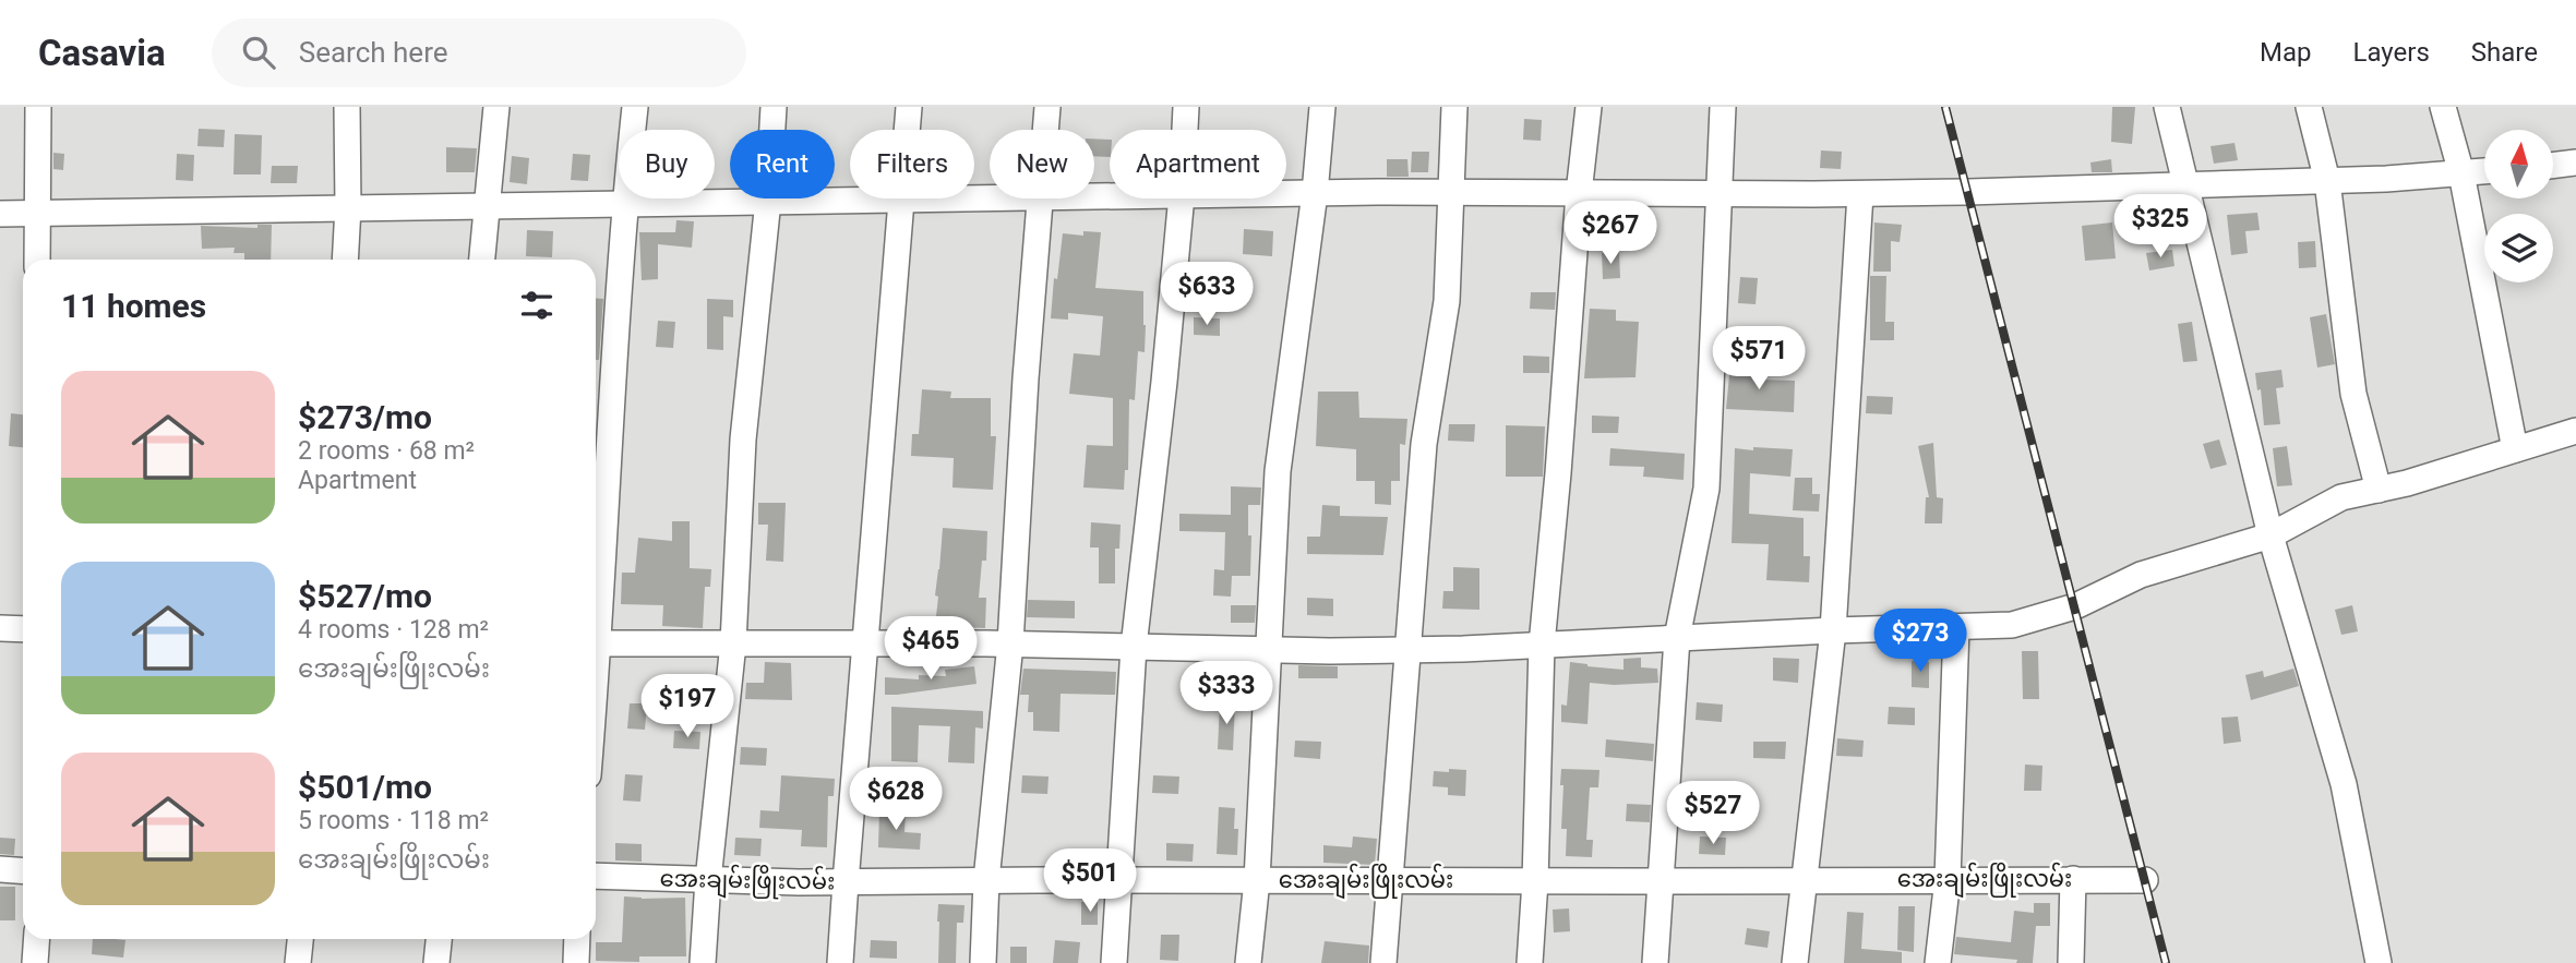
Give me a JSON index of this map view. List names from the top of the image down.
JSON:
{
  "streets": {
    "street": ["အေးချမ်းဖြိုးလမ်း"]
  },
  "north": "top",
  "page": {
    "header": "Casavia",
    "search": "Search here",
    "nav": ["Map", "Layers", "Share"],
    "chip": [
      "Buy",
      "Rent",
      "Filters",
      "New",
      "Apartment"
    ],
    "price": [
      "$325",
      "$267",
      "$633",
      "$571",
      "$273",
      "$465",
      "$333",
      "$197",
      "$628",
      "$527",
      "$501"
    ],
    "heading": "11 homes",
    "list": [
      {
        "name": "$273/mo",
        "note": "2 rooms · 68 m² · Apartment"
      },
      {
        "name": "$527/mo",
        "note": "4 rooms · 128 m² · အေးချမ်းဖြိုးလမ်း"
      },
      {
        "name": "$501/mo",
        "note": "5 rooms · 118 m² · အေးချမ်းဖြိုးလမ်း"
      }
    ]
  }
}
